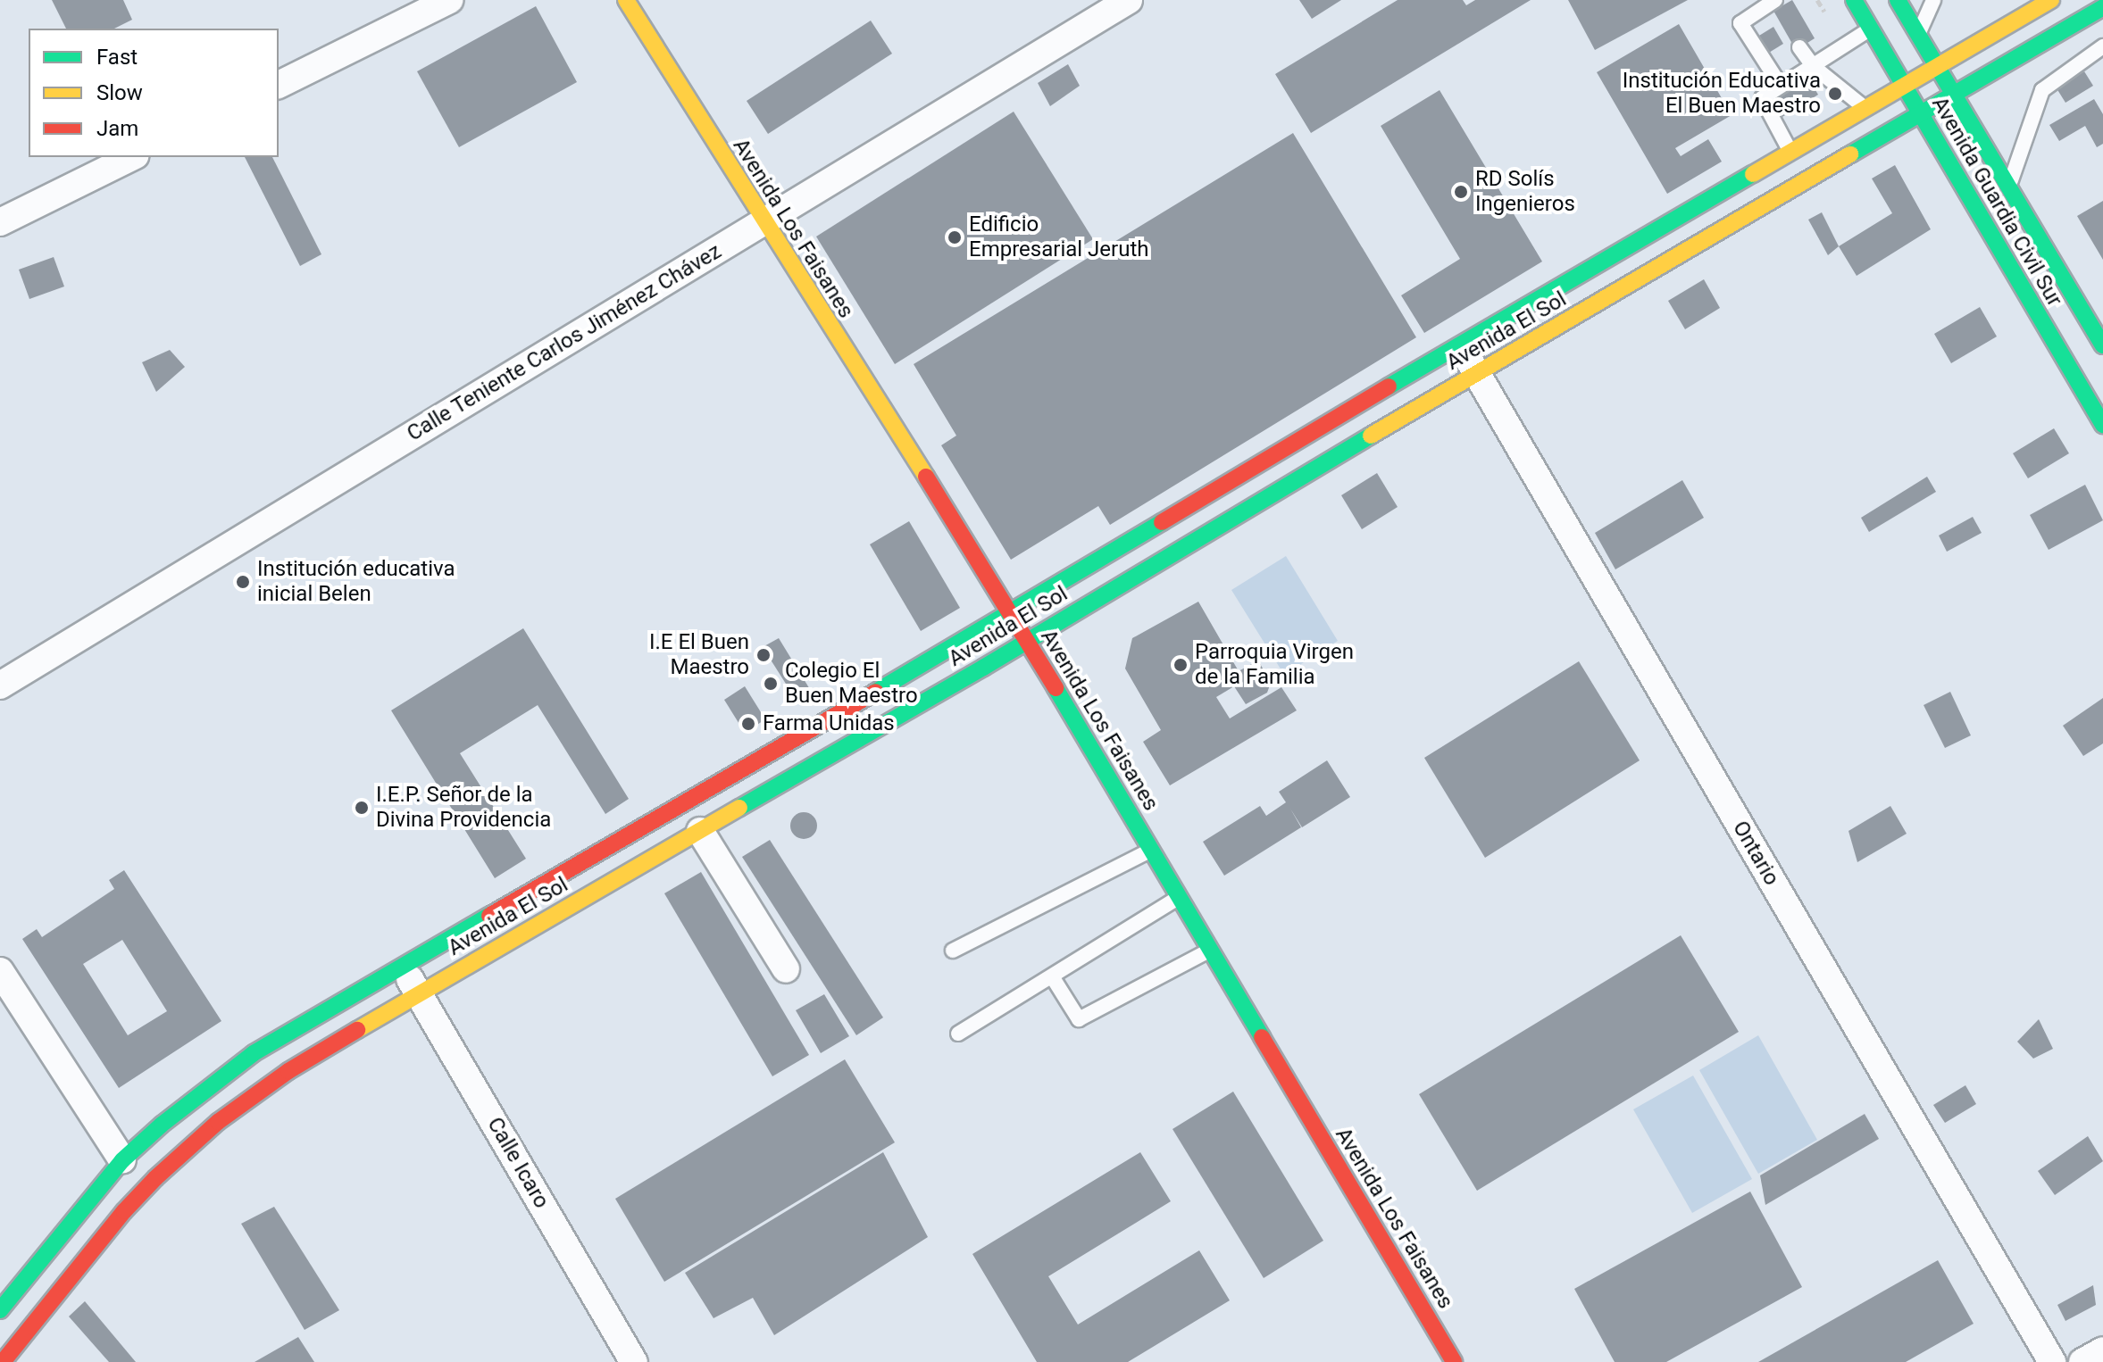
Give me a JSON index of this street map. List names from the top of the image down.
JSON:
{
  "streets": {
    "main road": ["Avenida Guardia Civil Sur", "Avenida Los Faisanes", "Avenida El Sol"],
    "street": ["Calle Teniente Carlos Jiménez Chávez", "Ontario", "Calle Icaro"]
  },
  "crossings": [
    ["Avenida Guardia Civil Sur", "Avenida El Sol"],
    ["Avenida Los Faisanes", "Avenida El Sol"],
    ["Avenida Los Faisanes", "Calle Teniente Carlos Jiménez Chávez"],
    ["Avenida El Sol", "Ontario"],
    ["Avenida El Sol", "Calle Icaro"]
  ],
  "places": [
    "Institución Educativa El Buen Maestro",
    "RD Solís Ingenieros",
    "Edificio Empresarial Jeruth",
    "Institución educativa inicial Belen",
    "I.E El Buen Maestro",
    "Parroquia Virgen de la Familia",
    "Colegio El Buen Maestro",
    "Farma Unidas",
    "I.E.P. Señor de la Divina Providencia"
  ],
  "legend": ["Fast", "Slow", "Jam"]
}
